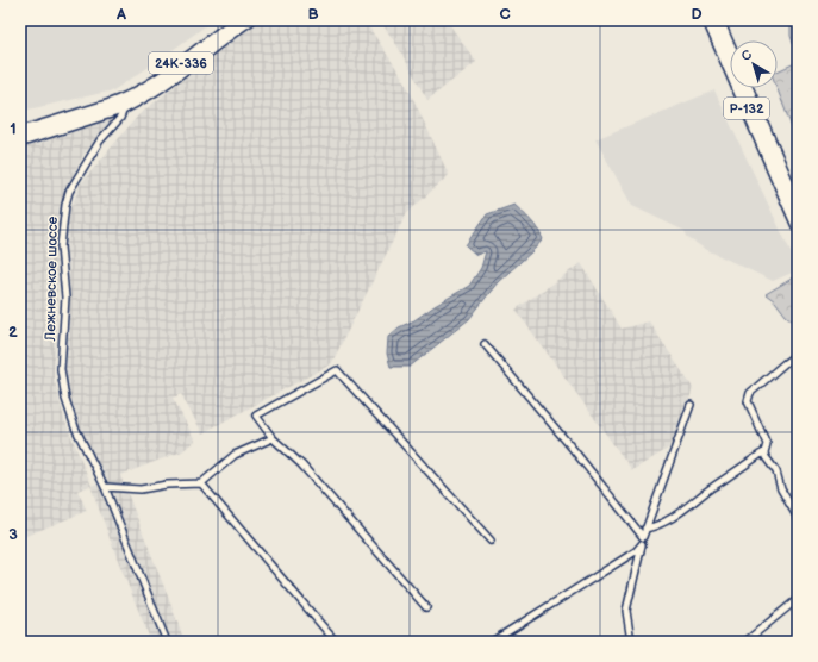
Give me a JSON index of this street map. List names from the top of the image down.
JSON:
{
  "streets": {
    "highway": ["Р-132"],
    "main road": ["24К-336"],
    "street": ["Лежневское шоссе"]
  },
  "crossings": [
    ["24К-336", "Лежневское шоссе"]
  ],
  "north": "top left",
  "grid": {
    "columns": [
      "A",
      "B",
      "C",
      "D"
    ],
    "rows": ["1", "2", "3"]
  }
}
